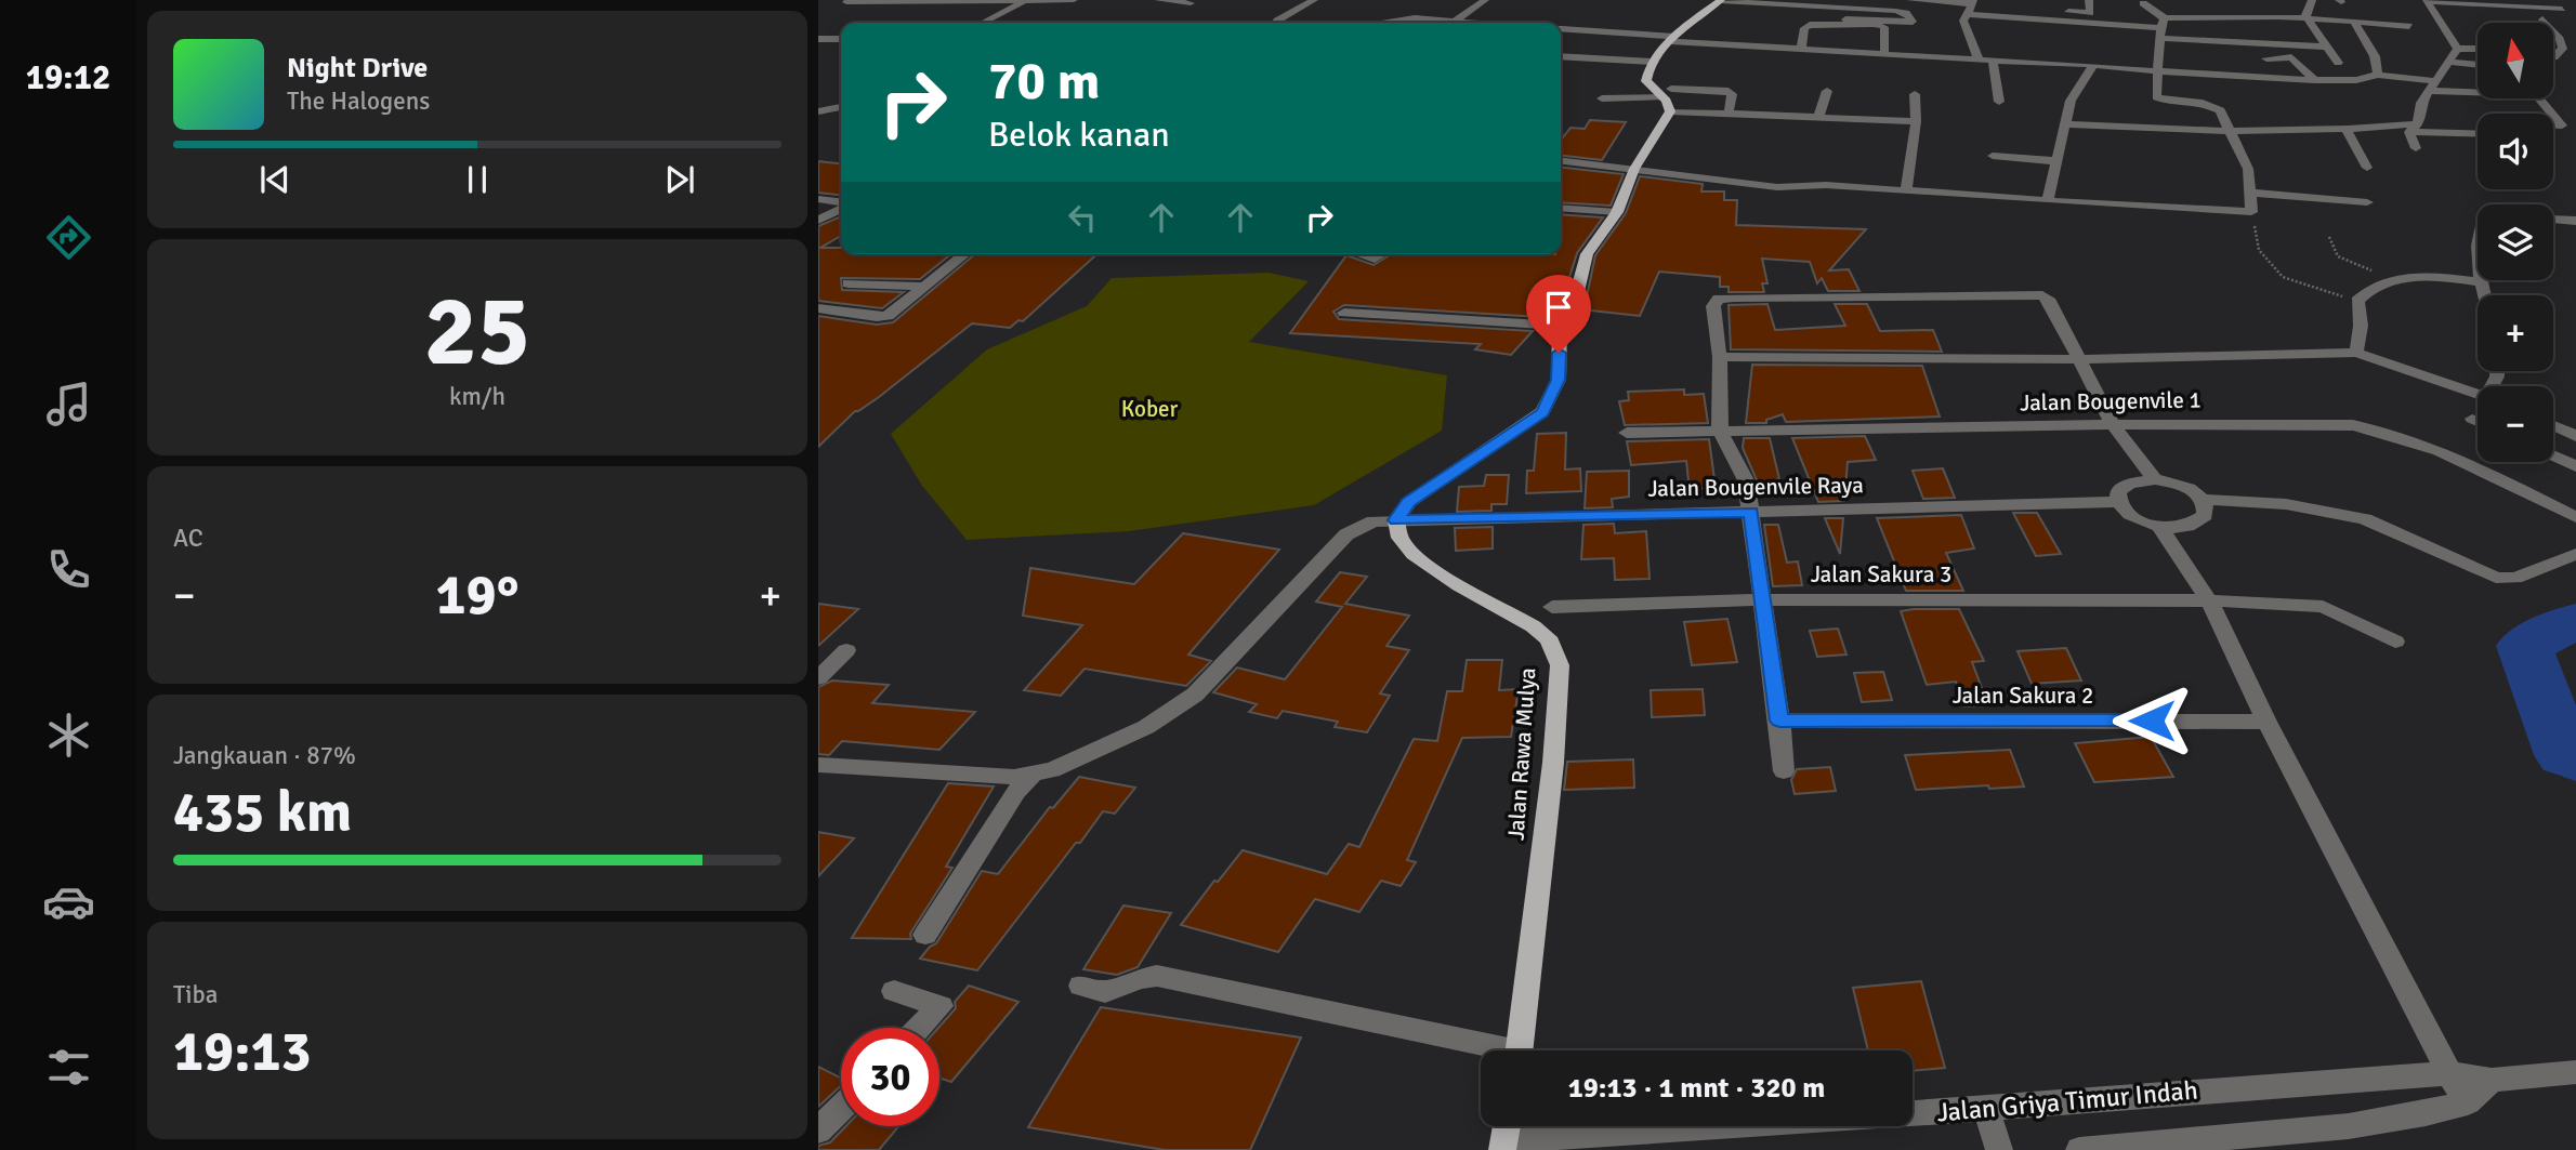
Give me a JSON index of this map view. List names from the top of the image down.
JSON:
{
  "streets": {
    "main road": ["Jalan Rawa Mulya"],
    "street": [
      "Jalan Bougenvile 1",
      "Jalan Bougenvile Raya",
      "Jalan Sakura 3",
      "Jalan Sakura 2",
      "Jalan Griya Timur Indah"
    ]
  },
  "crossings": [
    ["Jalan Bougenvile Raya", "Jalan Rawa Mulya"]
  ],
  "parks": ["Kober"],
  "north": "top",
  "page": {
    "tabs": "19:12",
    "map_buttons": ["+", "−"],
    "turn": ["70 m", "Belok kanan"],
    "song": ["Night Drive", "The Halogens"],
    "tile": [
      ["25", "km/h"],
      "AC",
      ["Jangkauan · 87%", "435 km"],
      ["Tiba", "19:13"]
    ],
    "heat": ["−", "19°", "+"],
    "limit": "30",
    "trip": "19:13 · 1 mnt · 320 m"
  }
}
